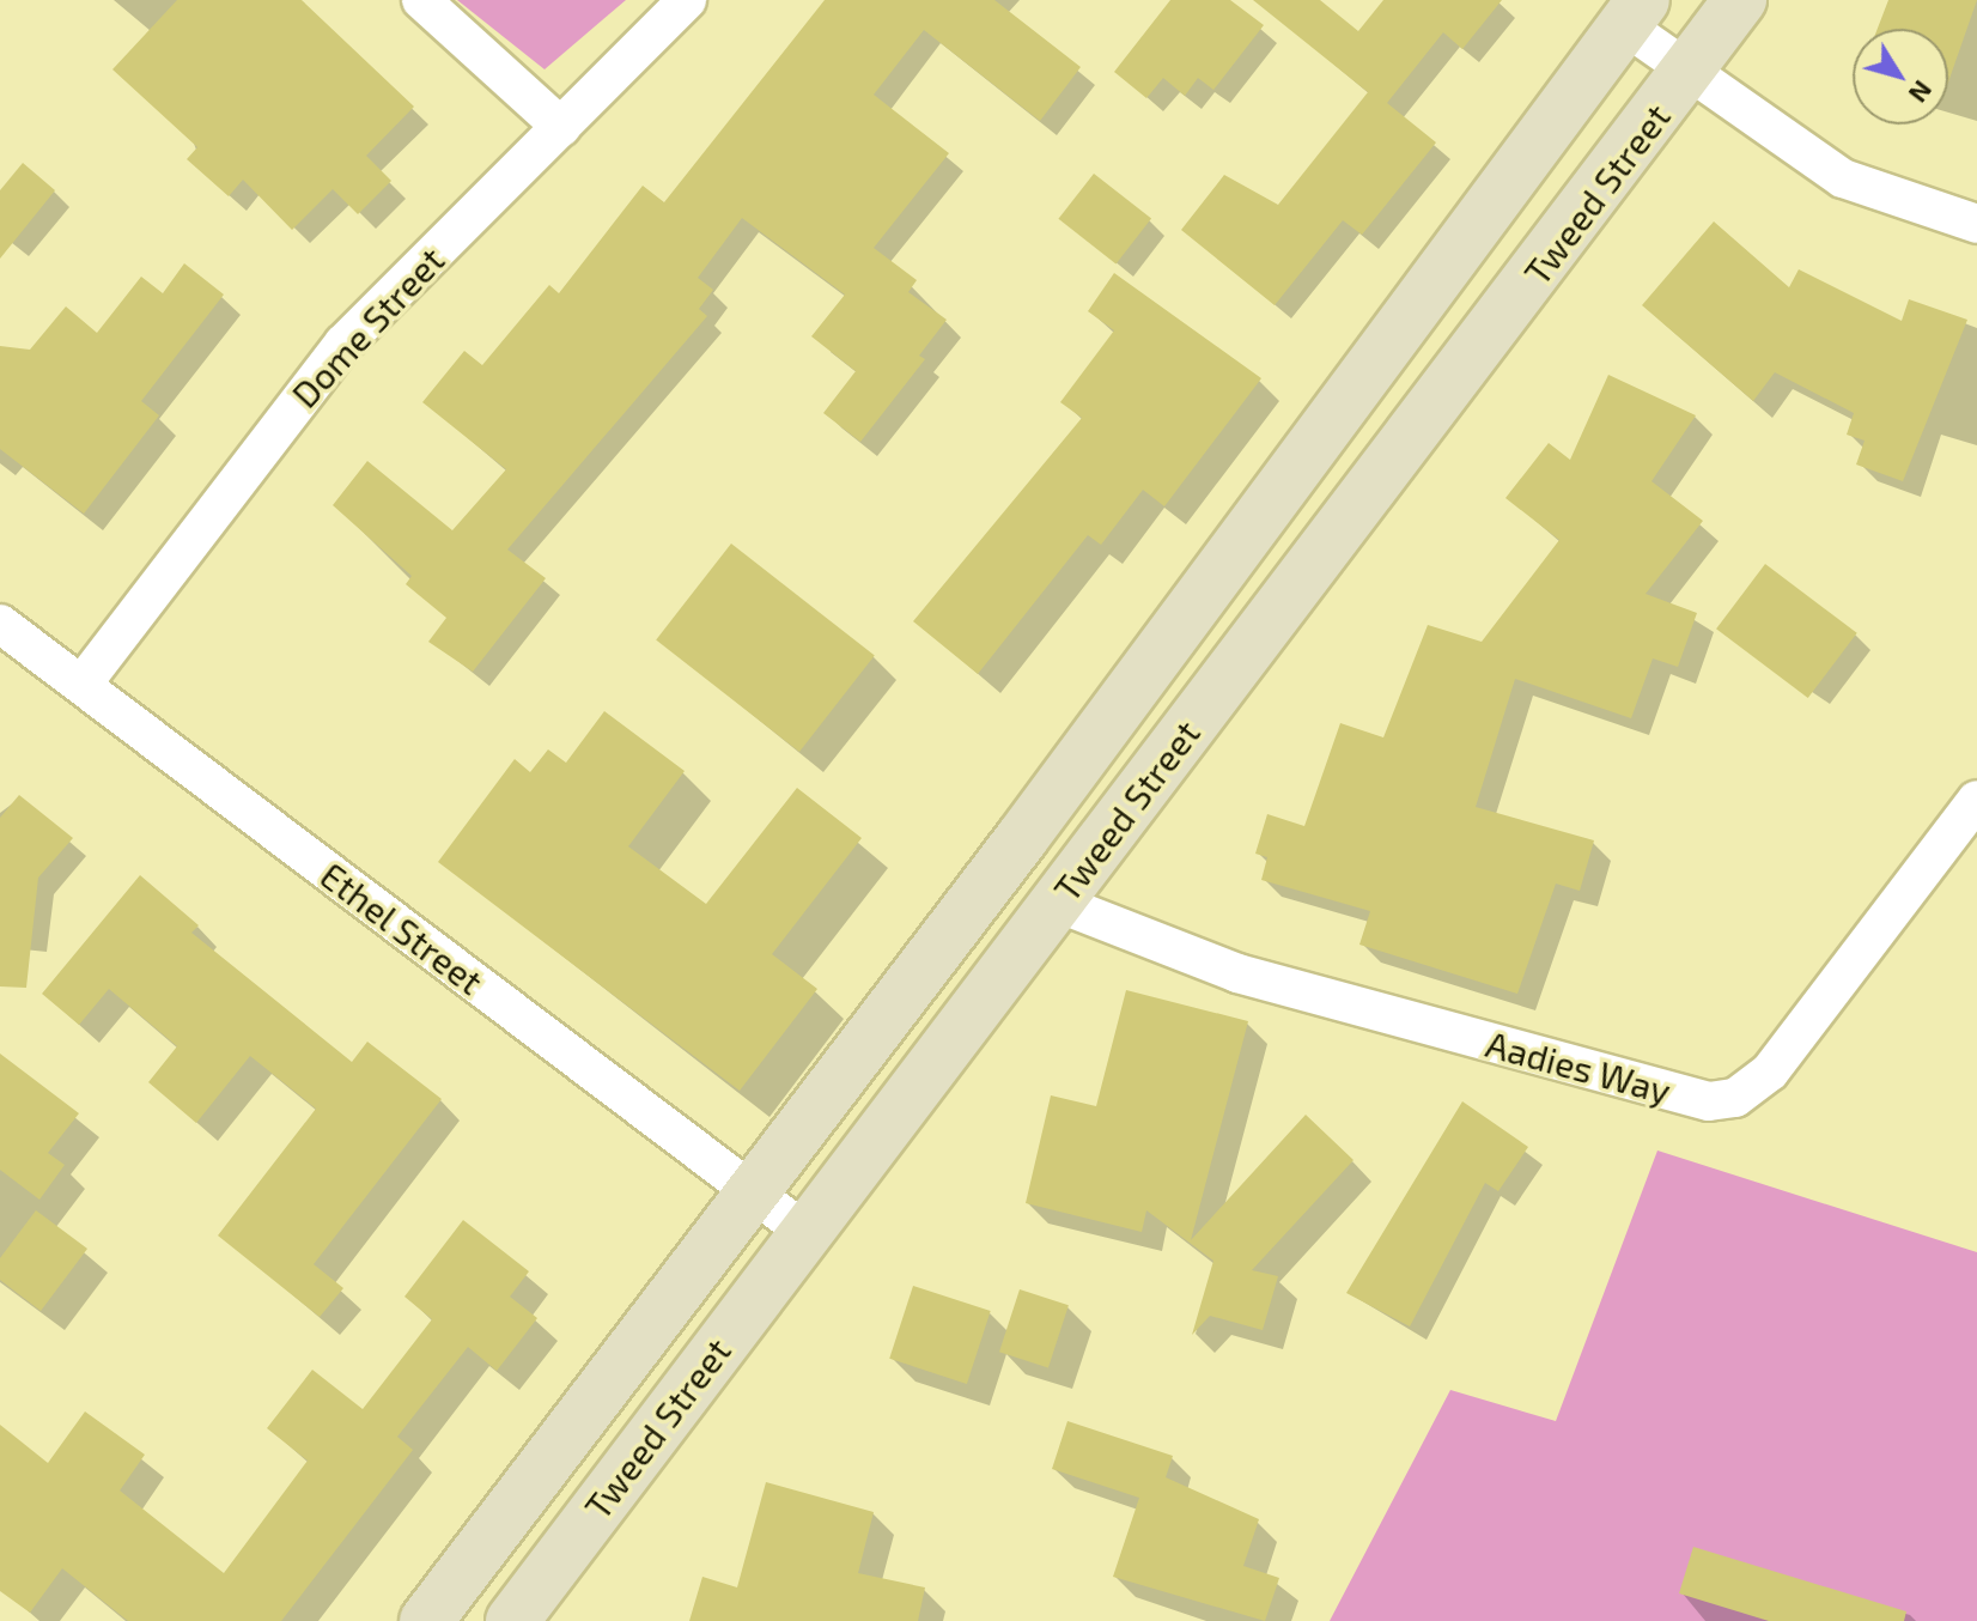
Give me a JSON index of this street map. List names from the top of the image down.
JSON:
{
  "streets": {
    "main road": ["Tweed Street"],
    "street": ["Dome Street", "Ethel Street", "Aadies Way"]
  },
  "crossings": [
    ["Tweed Street", "Ethel Street"],
    ["Tweed Street", "Aadies Way"],
    ["Dome Street", "Ethel Street"]
  ],
  "north": "bottom right"
}
